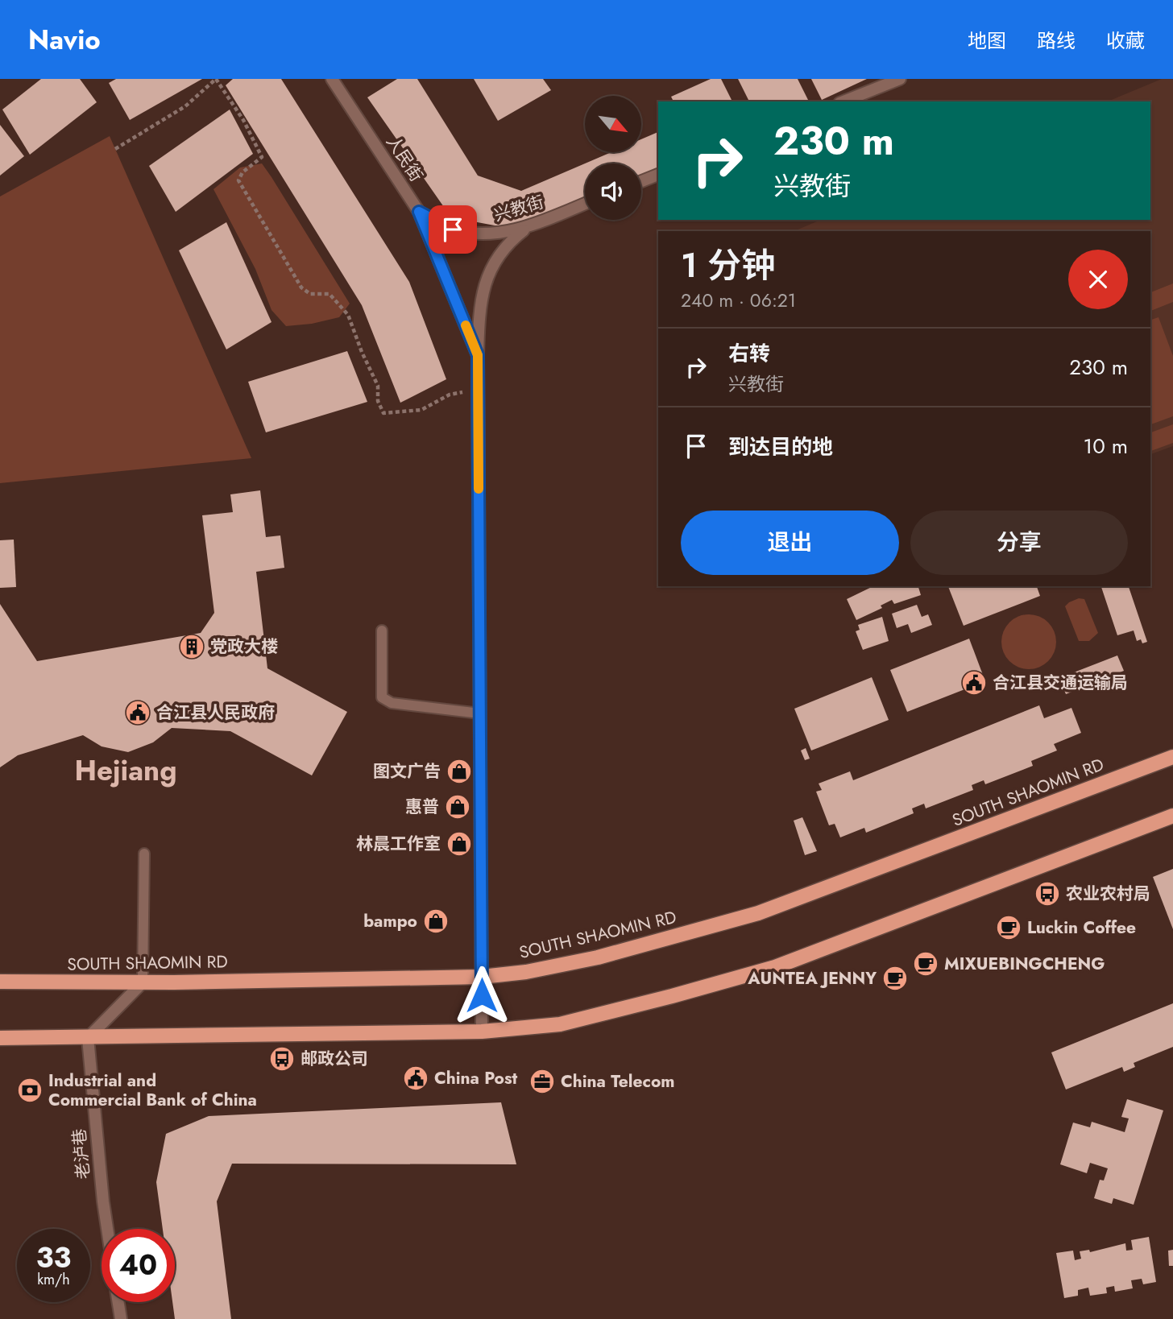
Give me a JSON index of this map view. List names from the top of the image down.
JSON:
{
  "streets": {
    "main road": ["SOUTH SHAOMIN RD"],
    "street": ["人民街", "兴教街", "老泸巷"]
  },
  "crossings": [
    ["人民街", "兴教街"],
    ["人民街", "SOUTH SHAOMIN RD"]
  ],
  "districts": ["Hejiang"],
  "places": {
    "building": ["党政大楼"],
    "public building": ["合江县交通运输局", "合江县人民政府", "China Post"],
    "shop": [
      "图文广告",
      "惠普",
      "林晨工作室",
      "bampo"
    ],
    "bus stop": ["农业农村局", "邮政公司"],
    "cafe": ["Luckin Coffee", "MIXUEBINGCHENG", "AUNTEA JENNY"],
    "office": ["China Telecom"],
    "bank": ["Industrial and Commercial Bank of China"]
  },
  "north": "bottom right",
  "page": {
    "header": "Navio",
    "nav": ["地图", "路线", "收藏"],
    "turn": ["230 m", "兴教街"],
    "heading": ["1 分钟", "240 m · 06:21"],
    "list": [
      {
        "name": "右转",
        "note": "兴教街",
        "value": "230 m"
      },
      {
        "name": "到达目的地",
        "value": "10 m"
      }
    ],
    "buttons": ["退出", "分享"],
    "speed": "33 km/h",
    "limit": "40"
  }
}
